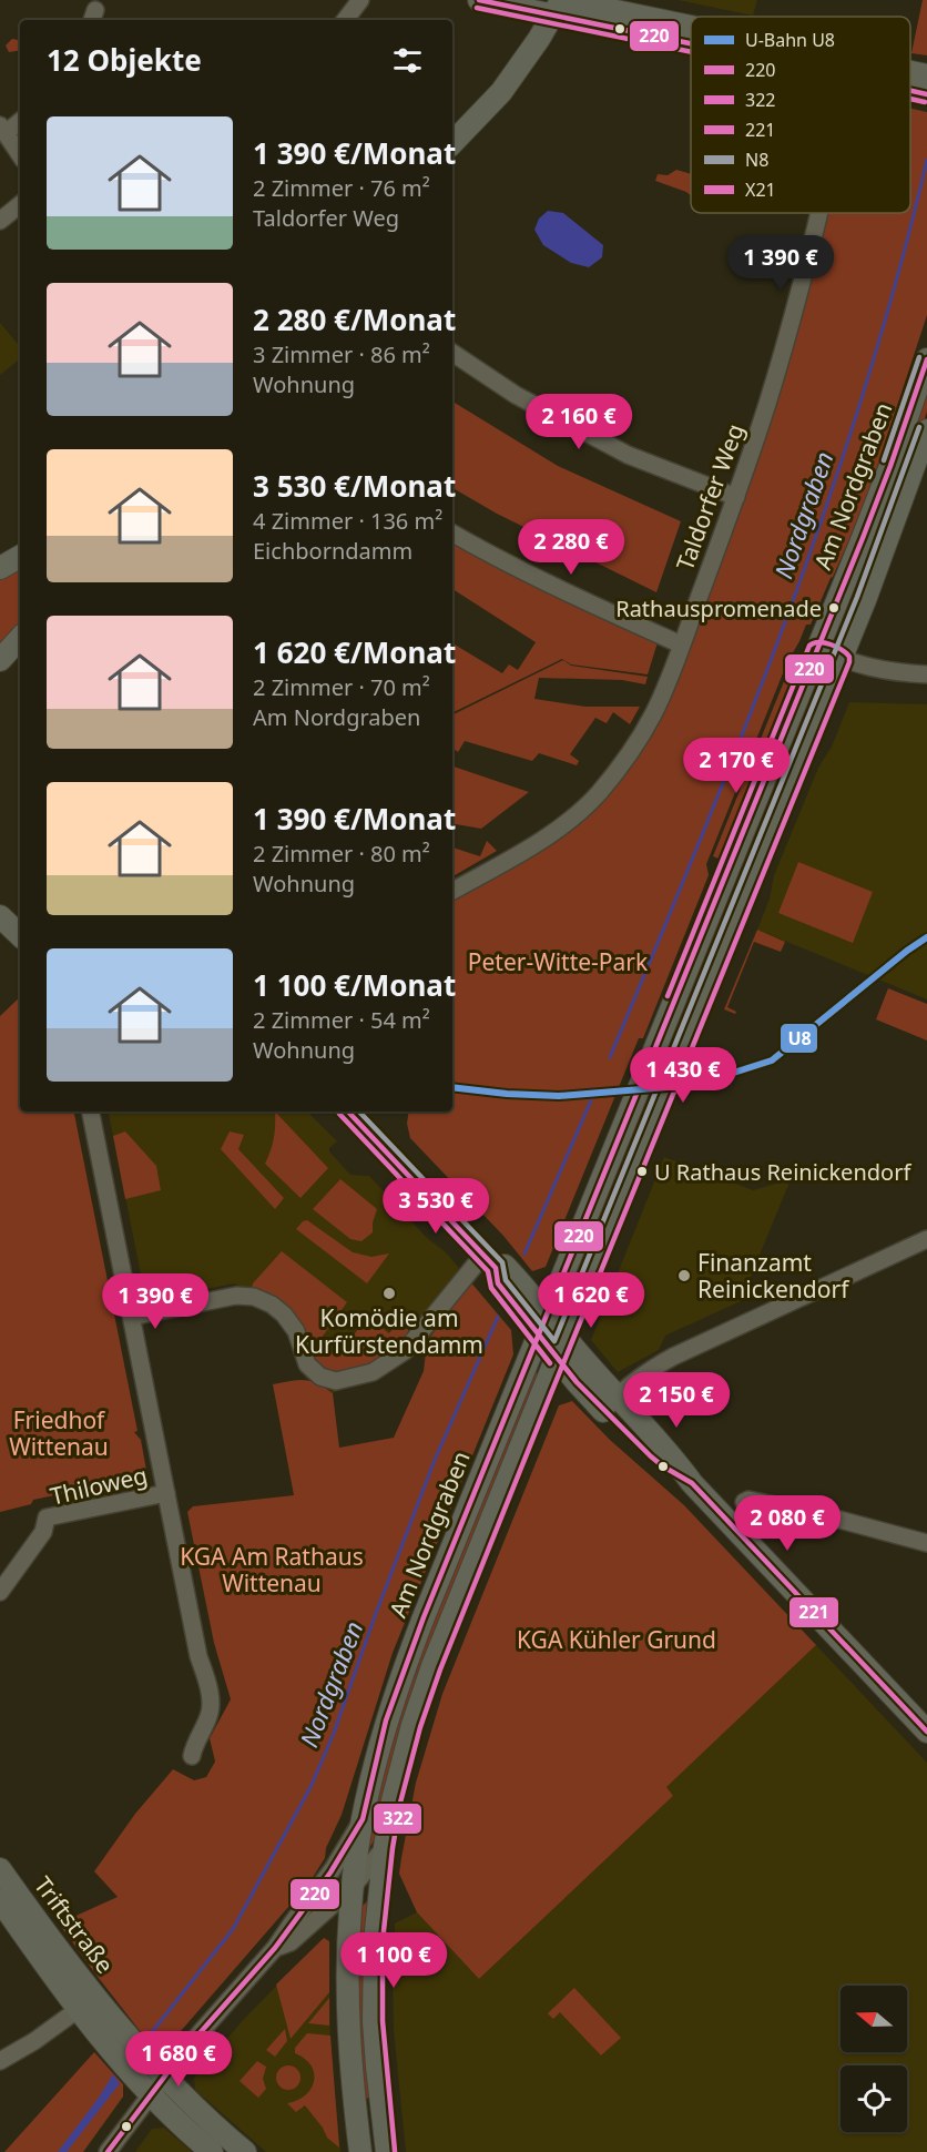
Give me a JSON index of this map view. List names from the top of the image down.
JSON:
{
  "streets": {
    "main road": ["Am Nordgraben", "Triftstraße"],
    "street": ["Taldorfer Weg", "Thiloweg"]
  },
  "crossings": [
    ["Am Nordgraben", "Triftstraße"]
  ],
  "water": ["Nordgraben"],
  "parks": [
    "Peter-Witte-Park",
    "Friedhof Wittenau",
    "KGA Am Rathaus Wittenau",
    "KGA Kühler Grund"
  ],
  "places": [
    "Rathauspromenade",
    "U Rathaus Reinickendorf",
    "Finanzamt Reinickendorf",
    "Komödie am Kurfürstendamm"
  ],
  "lines": [
    "transit line 220",
    "transit line X21",
    "transit line N8",
    "transit line 322",
    "metro line U8",
    "transit line 221"
  ],
  "legend": [
    "U-Bahn U8",
    "220",
    "322",
    "221",
    "N8",
    "X21"
  ],
  "north": "left",
  "page": {
    "heading": "12 Objekte",
    "list": [
      {
        "name": "1 390 €/Monat",
        "note": "2 Zimmer · 76 m² · Taldorfer Weg"
      },
      {
        "name": "2 280 €/Monat",
        "note": "3 Zimmer · 86 m² · Wohnung"
      },
      {
        "name": "3 530 €/Monat",
        "note": "4 Zimmer · 136 m² · Eichborndamm"
      },
      {
        "name": "1 620 €/Monat",
        "note": "2 Zimmer · 70 m² · Am Nordgraben"
      },
      {
        "name": "1 390 €/Monat",
        "note": "2 Zimmer · 80 m² · Wohnung"
      },
      {
        "name": "1 100 €/Monat",
        "note": "2 Zimmer · 54 m² · Wohnung"
      }
    ],
    "price": [
      "1 390 €",
      "2 160 €",
      "2 280 €",
      "2 170 €",
      "1 430 €",
      "3 530 €",
      "1 620 €",
      "1 390 €",
      "2 150 €",
      "2 080 €",
      "1 100 €",
      "1 680 €"
    ]
  }
}
